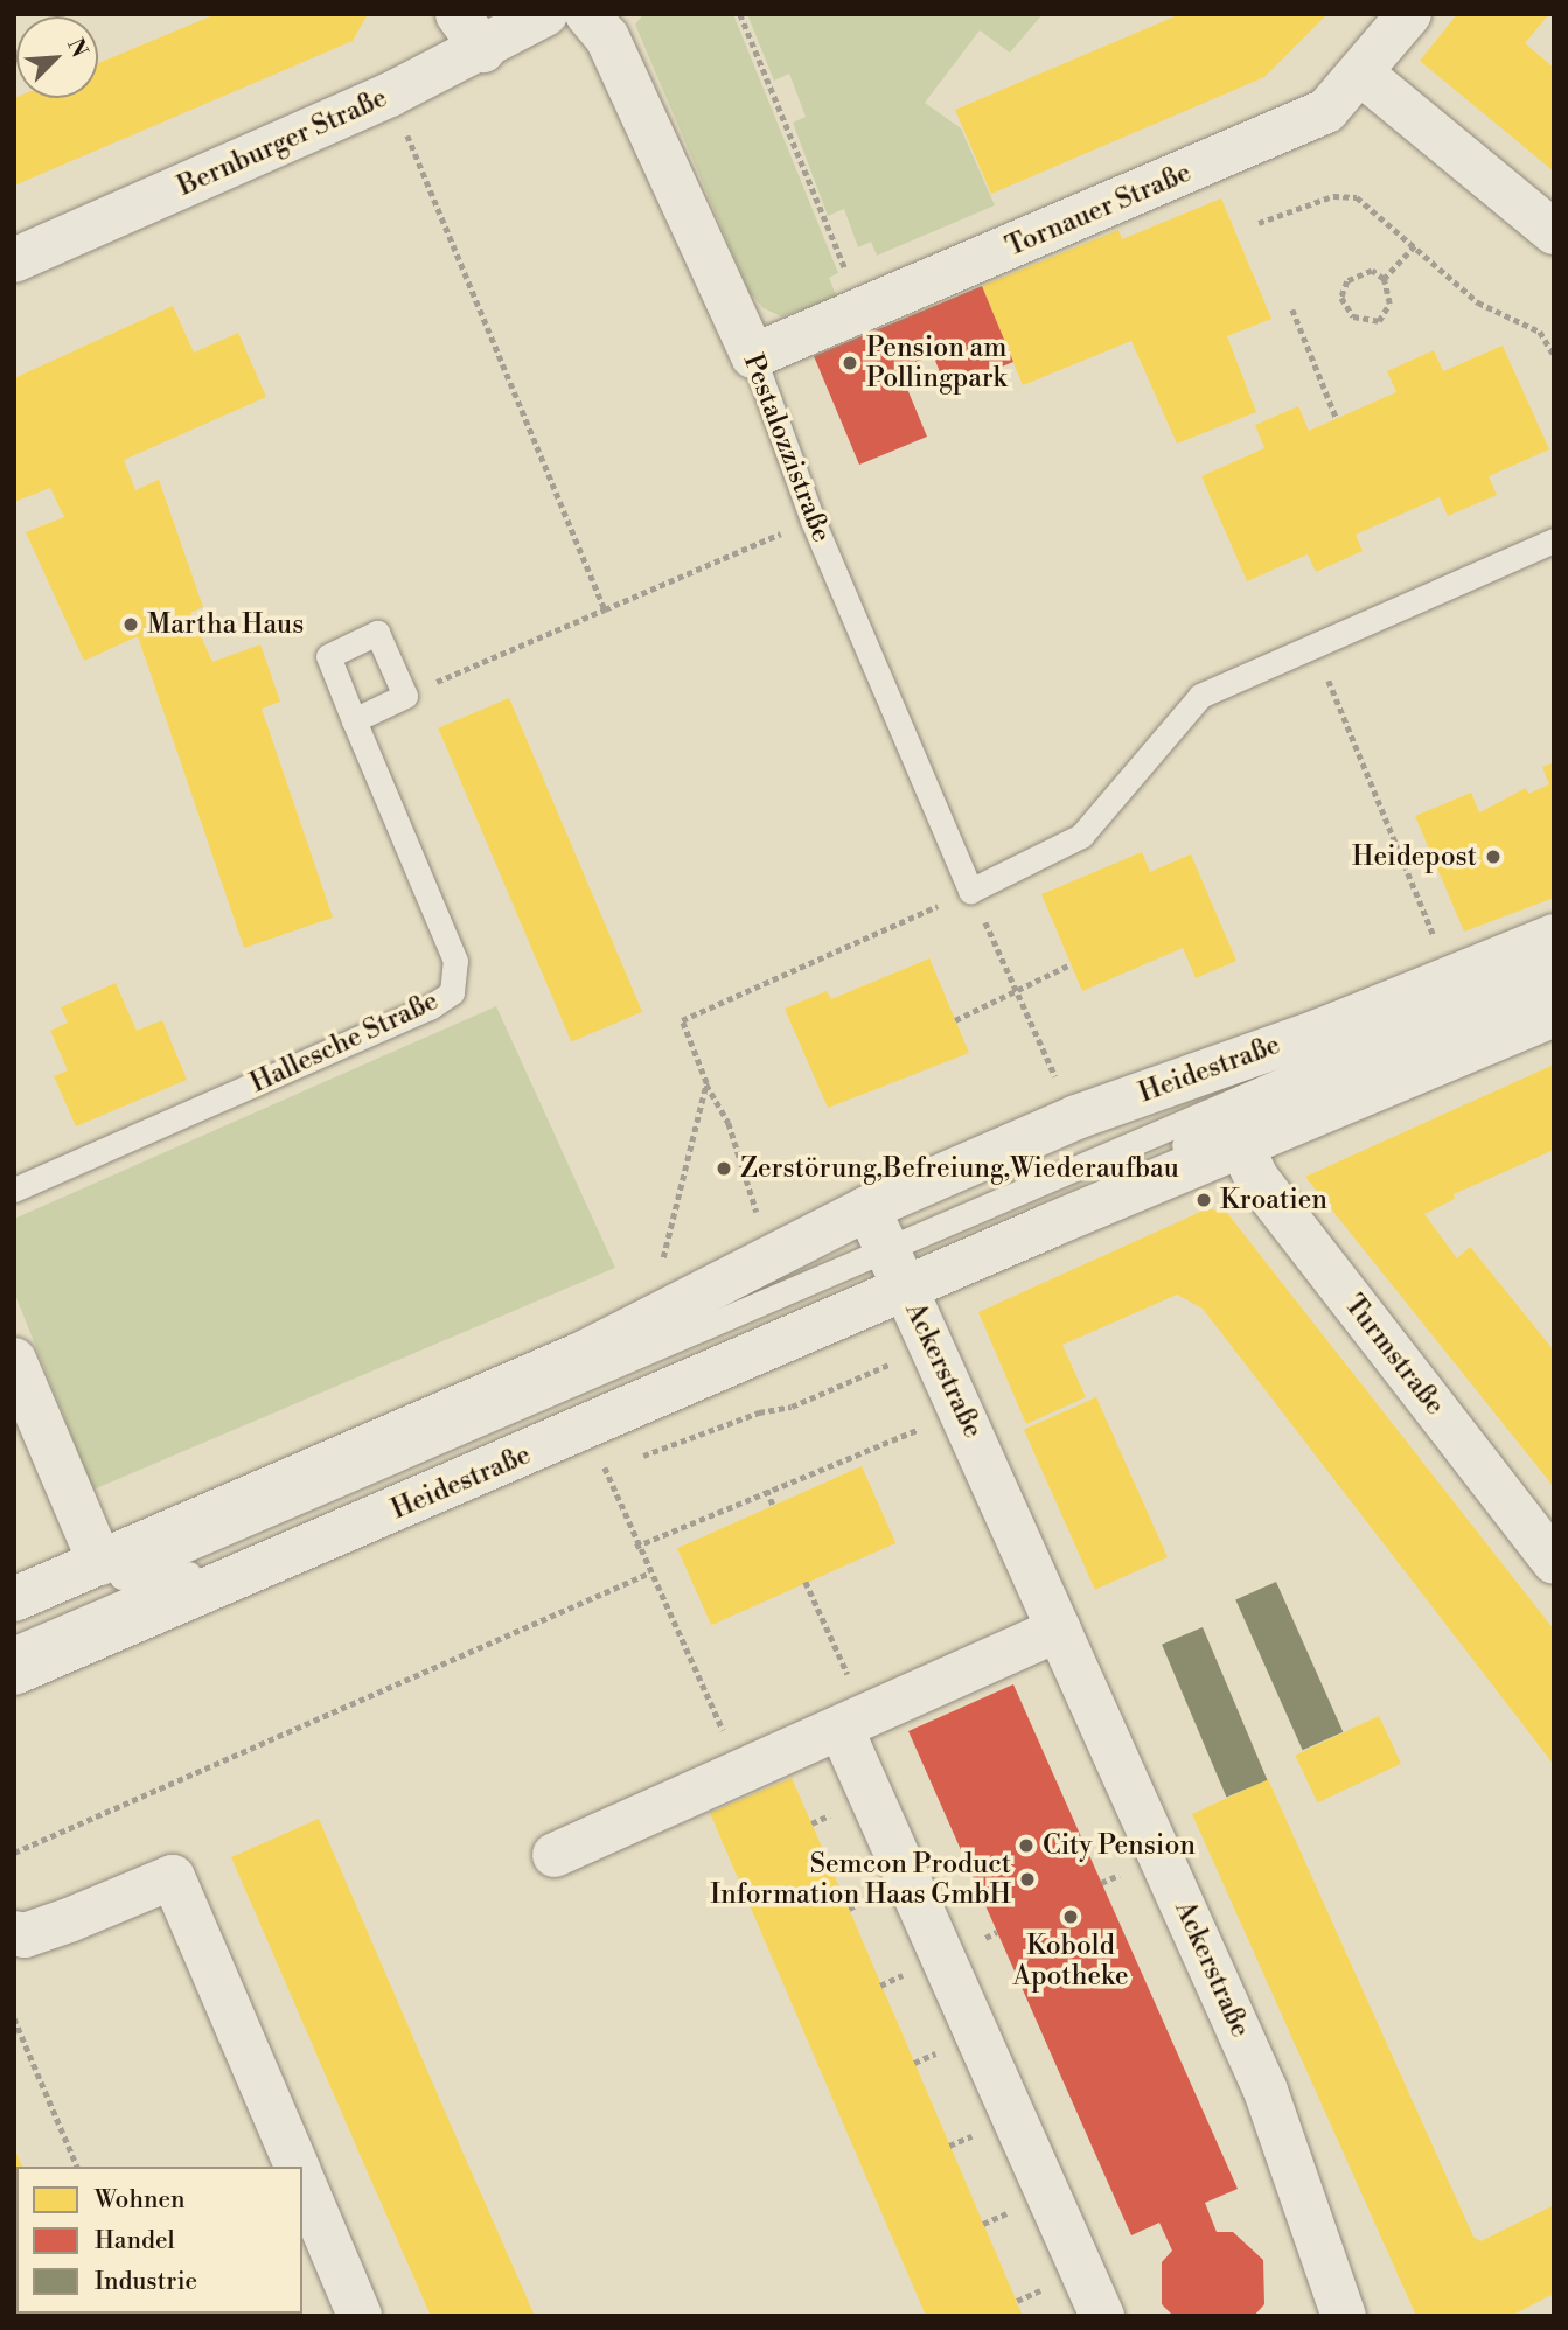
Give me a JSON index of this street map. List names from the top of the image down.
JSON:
{
  "streets": {
    "street": [
      "Bernburger Straße",
      "Tornauer Straße",
      "Pestalozzistraße",
      "Heidestraße",
      "Turmstraße",
      "Ackerstraße"
    ],
    "lane": ["Hallesche Straße"]
  },
  "crossings": [
    ["Tornauer Straße", "Pestalozzistraße"],
    ["Heidestraße", "Turmstraße"],
    ["Heidestraße", "Ackerstraße"]
  ],
  "places": [
    "Pension am Pollingpark",
    "Martha Haus",
    "Heidepost",
    "Zerstörung,Befreiung,Wiederaufbau",
    "Kroatien",
    "City Pension",
    "Semcon Product Information Haas GmbH",
    "Kobold Apotheke"
  ],
  "legend": ["Wohnen", "Handel", "Industrie"],
  "north": "top right"
}
